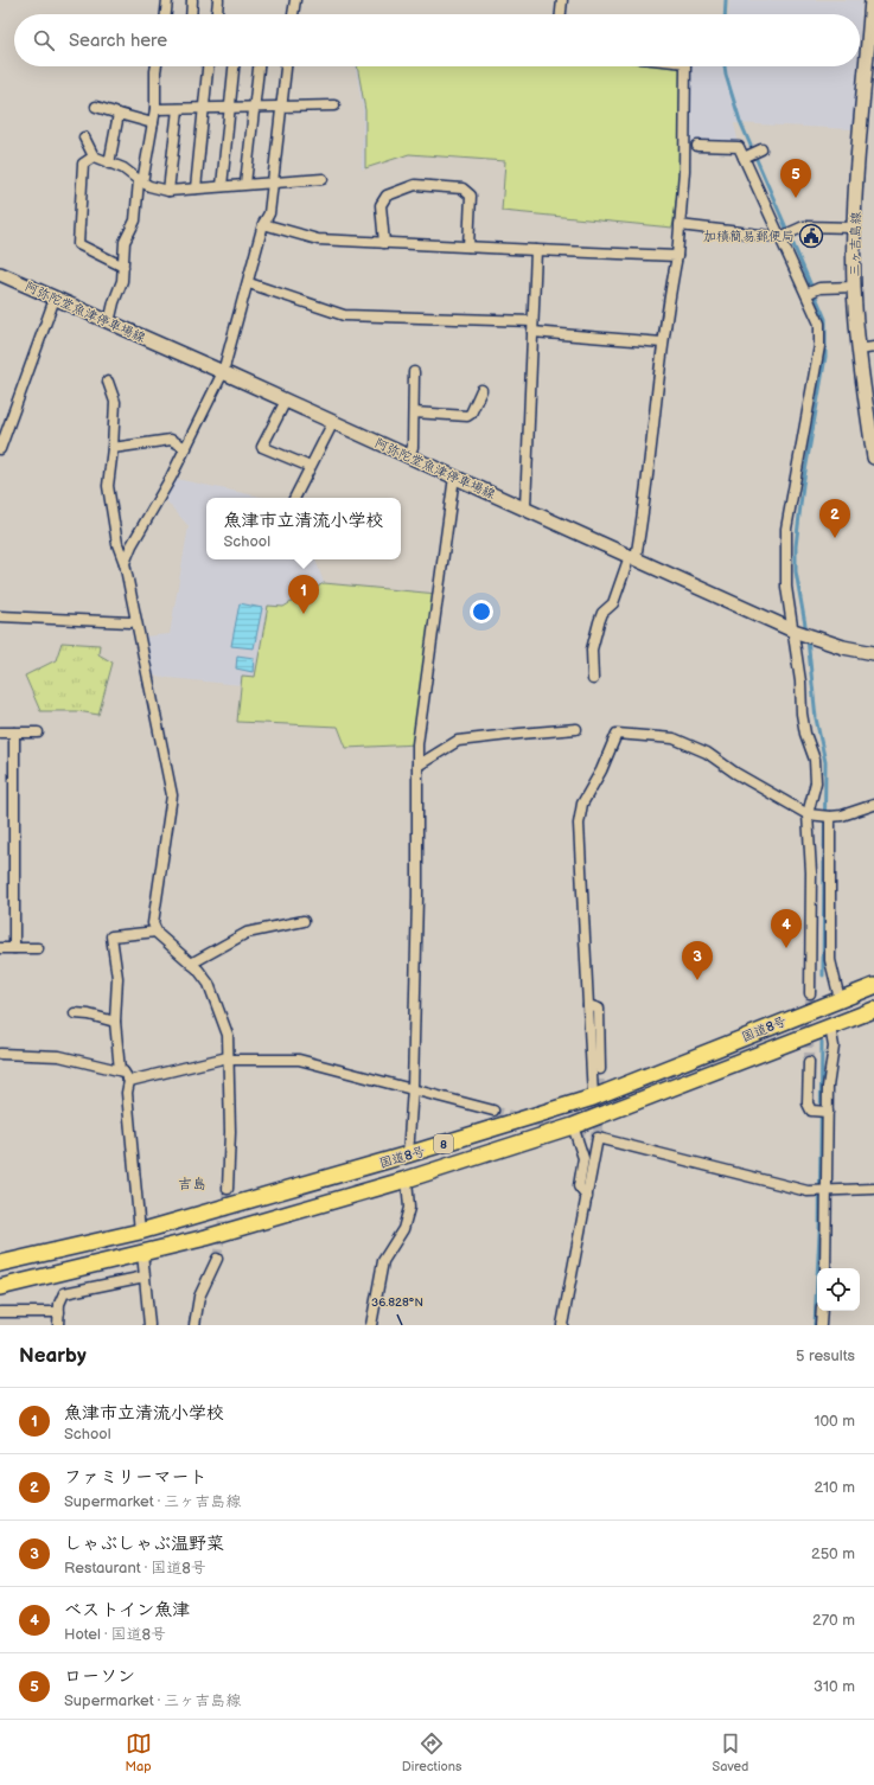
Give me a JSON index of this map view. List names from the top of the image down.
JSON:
{
  "streets": {
    "highway": ["国道8号", "8"],
    "main road": ["三ヶ吉島線", "阿弥陀堂魚津停車場線"]
  },
  "districts": ["吉島"],
  "places": {
    "public building": ["加積簡易郵便局"]
  },
  "page": {
    "search": "Search here",
    "pins": [
      "5",
      "2",
      "1",
      "4",
      "3"
    ],
    "popup": ["魚津市立清流小学校", "School"],
    "heading": ["Nearby", "5 results"],
    "list": [
      {
        "mark": "1",
        "name": "魚津市立清流小学校",
        "note": "School",
        "value": "100 m"
      },
      {
        "mark": "2",
        "name": "ファミリーマート",
        "note": "Supermarket · 三ヶ吉島線",
        "value": "210 m"
      },
      {
        "mark": "3",
        "name": "しゃぶしゃぶ温野菜",
        "note": "Restaurant · 国道8号",
        "value": "250 m"
      },
      {
        "mark": "4",
        "name": "ベストイン魚津",
        "note": "Hotel · 国道8号",
        "value": "270 m"
      },
      {
        "mark": "5",
        "name": "ローソン",
        "note": "Supermarket · 三ヶ吉島線",
        "value": "310 m"
      }
    ],
    "nav": ["Map", "Directions", "Saved"]
  },
  "coordinates": ["36.828°N"]
}
